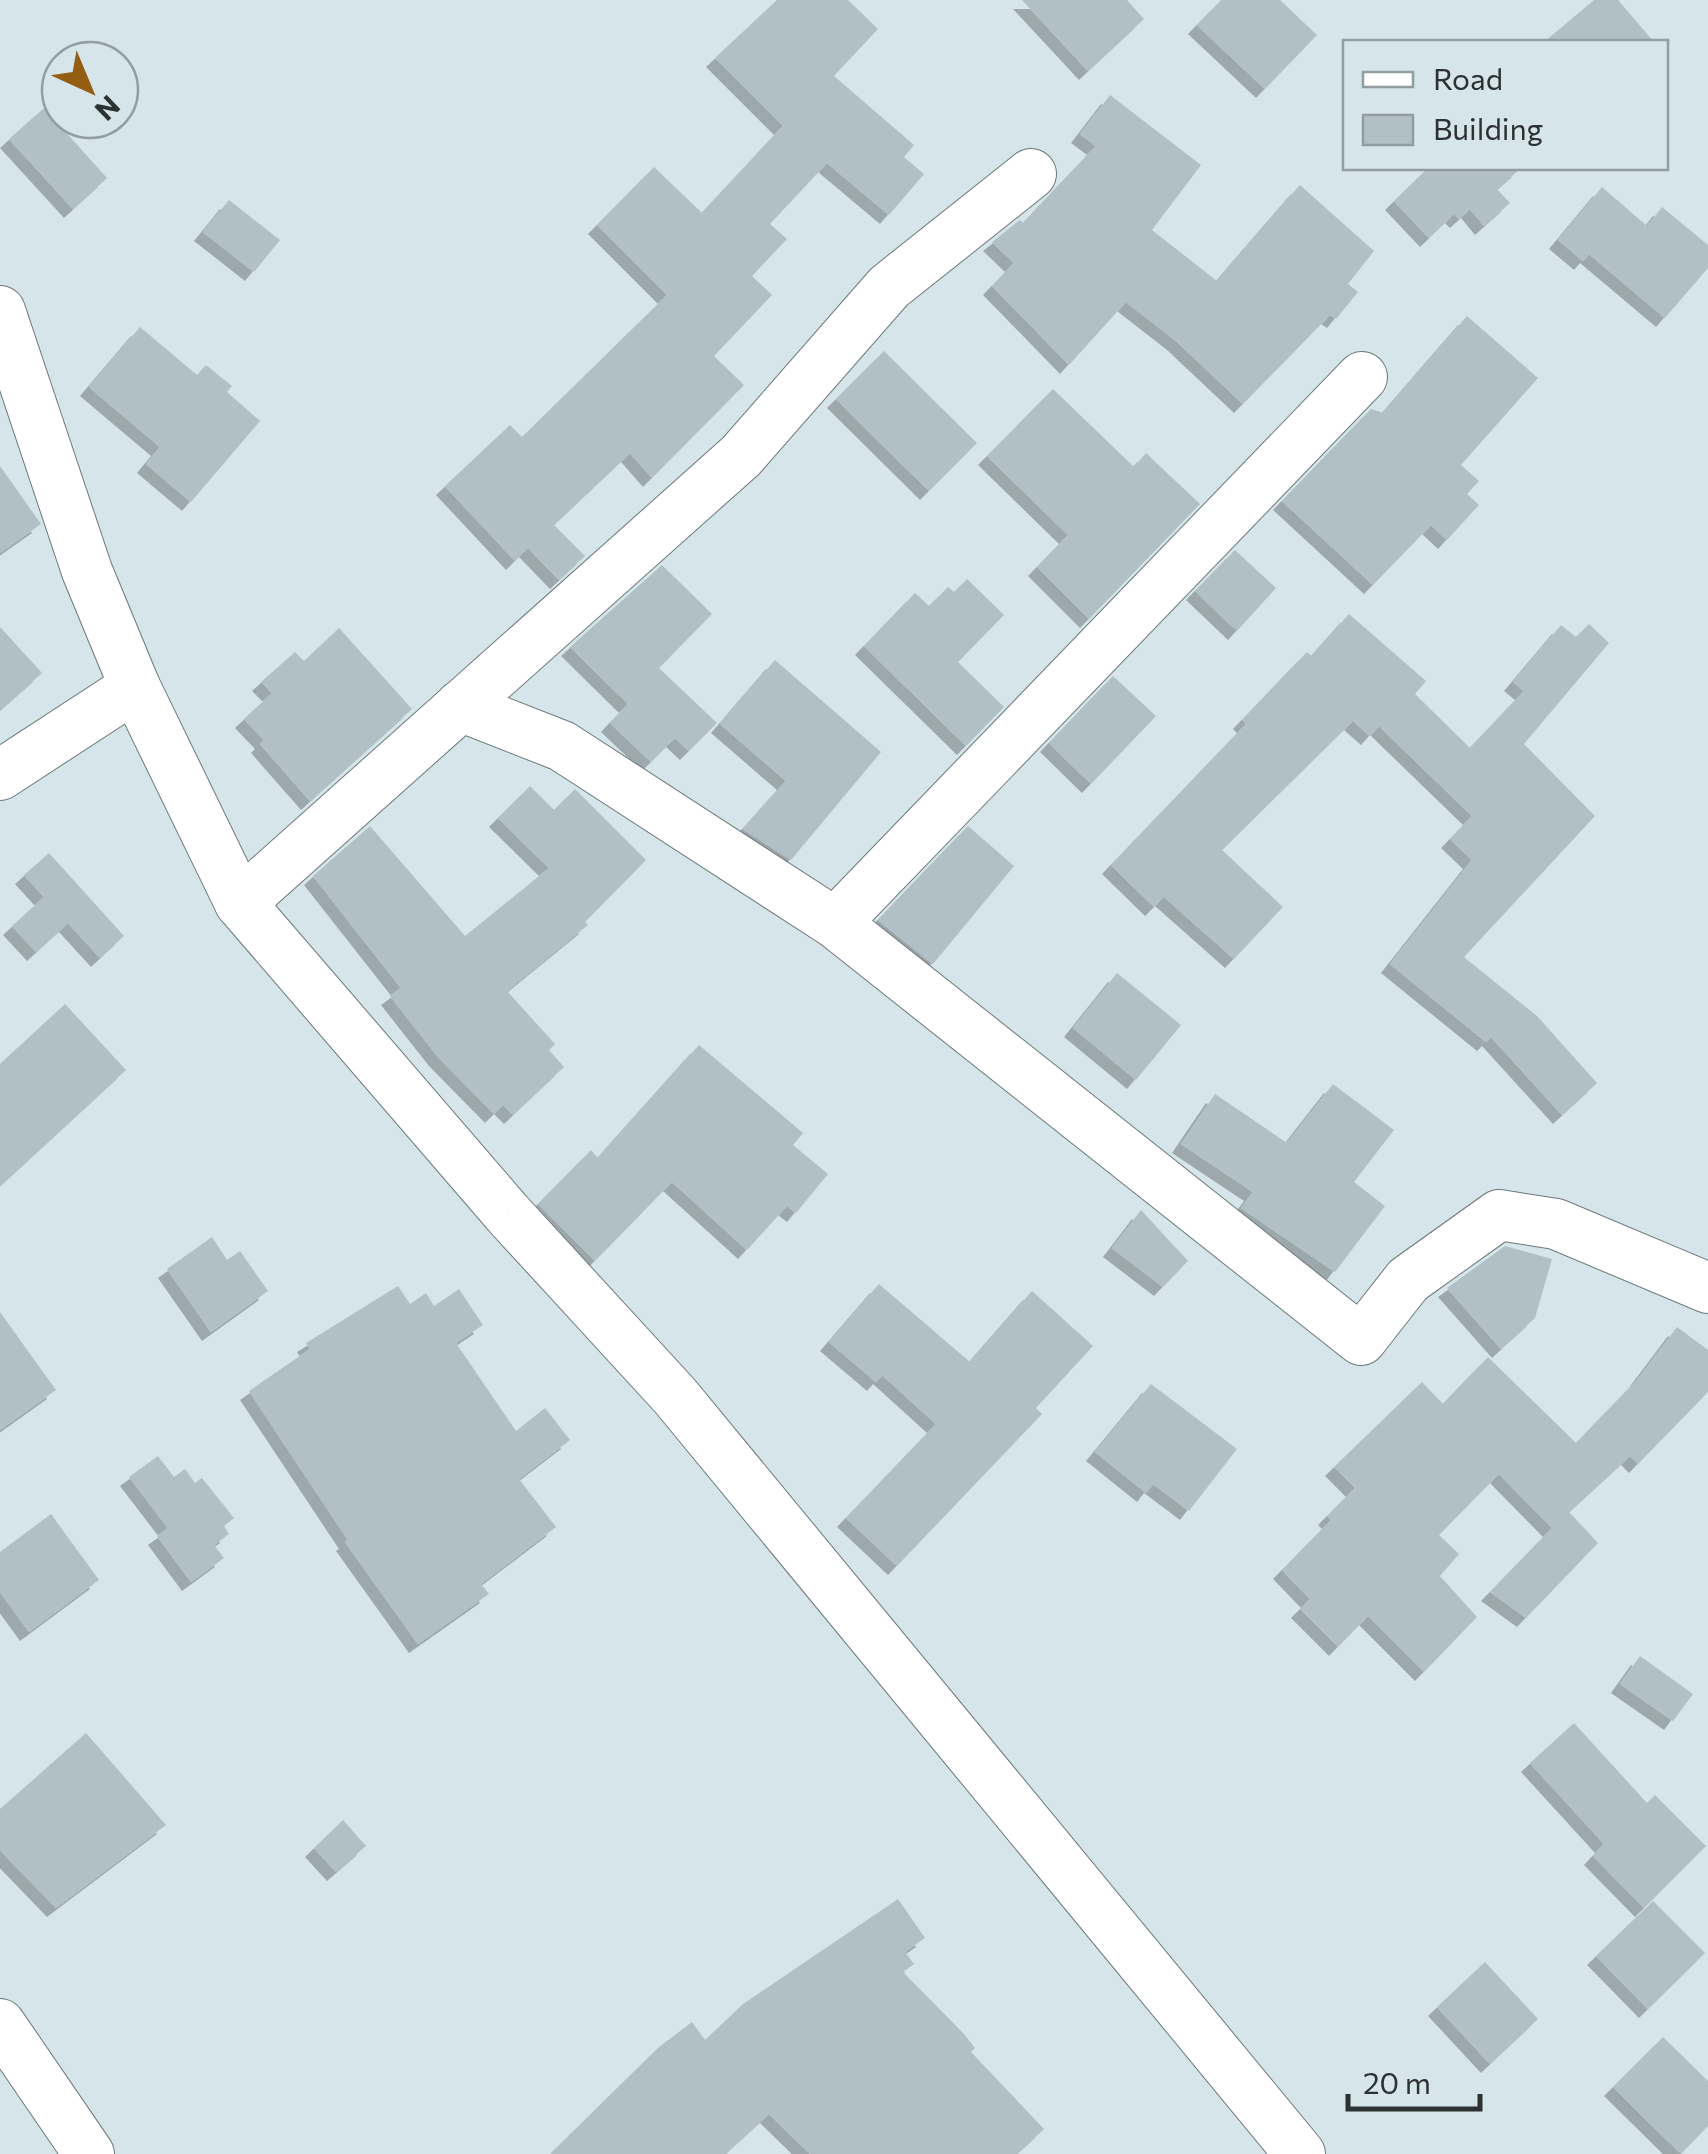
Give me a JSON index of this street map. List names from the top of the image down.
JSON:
{
  "legend": ["Road", "Building"],
  "scale_bar": "20 m",
  "north": "bottom right"
}
